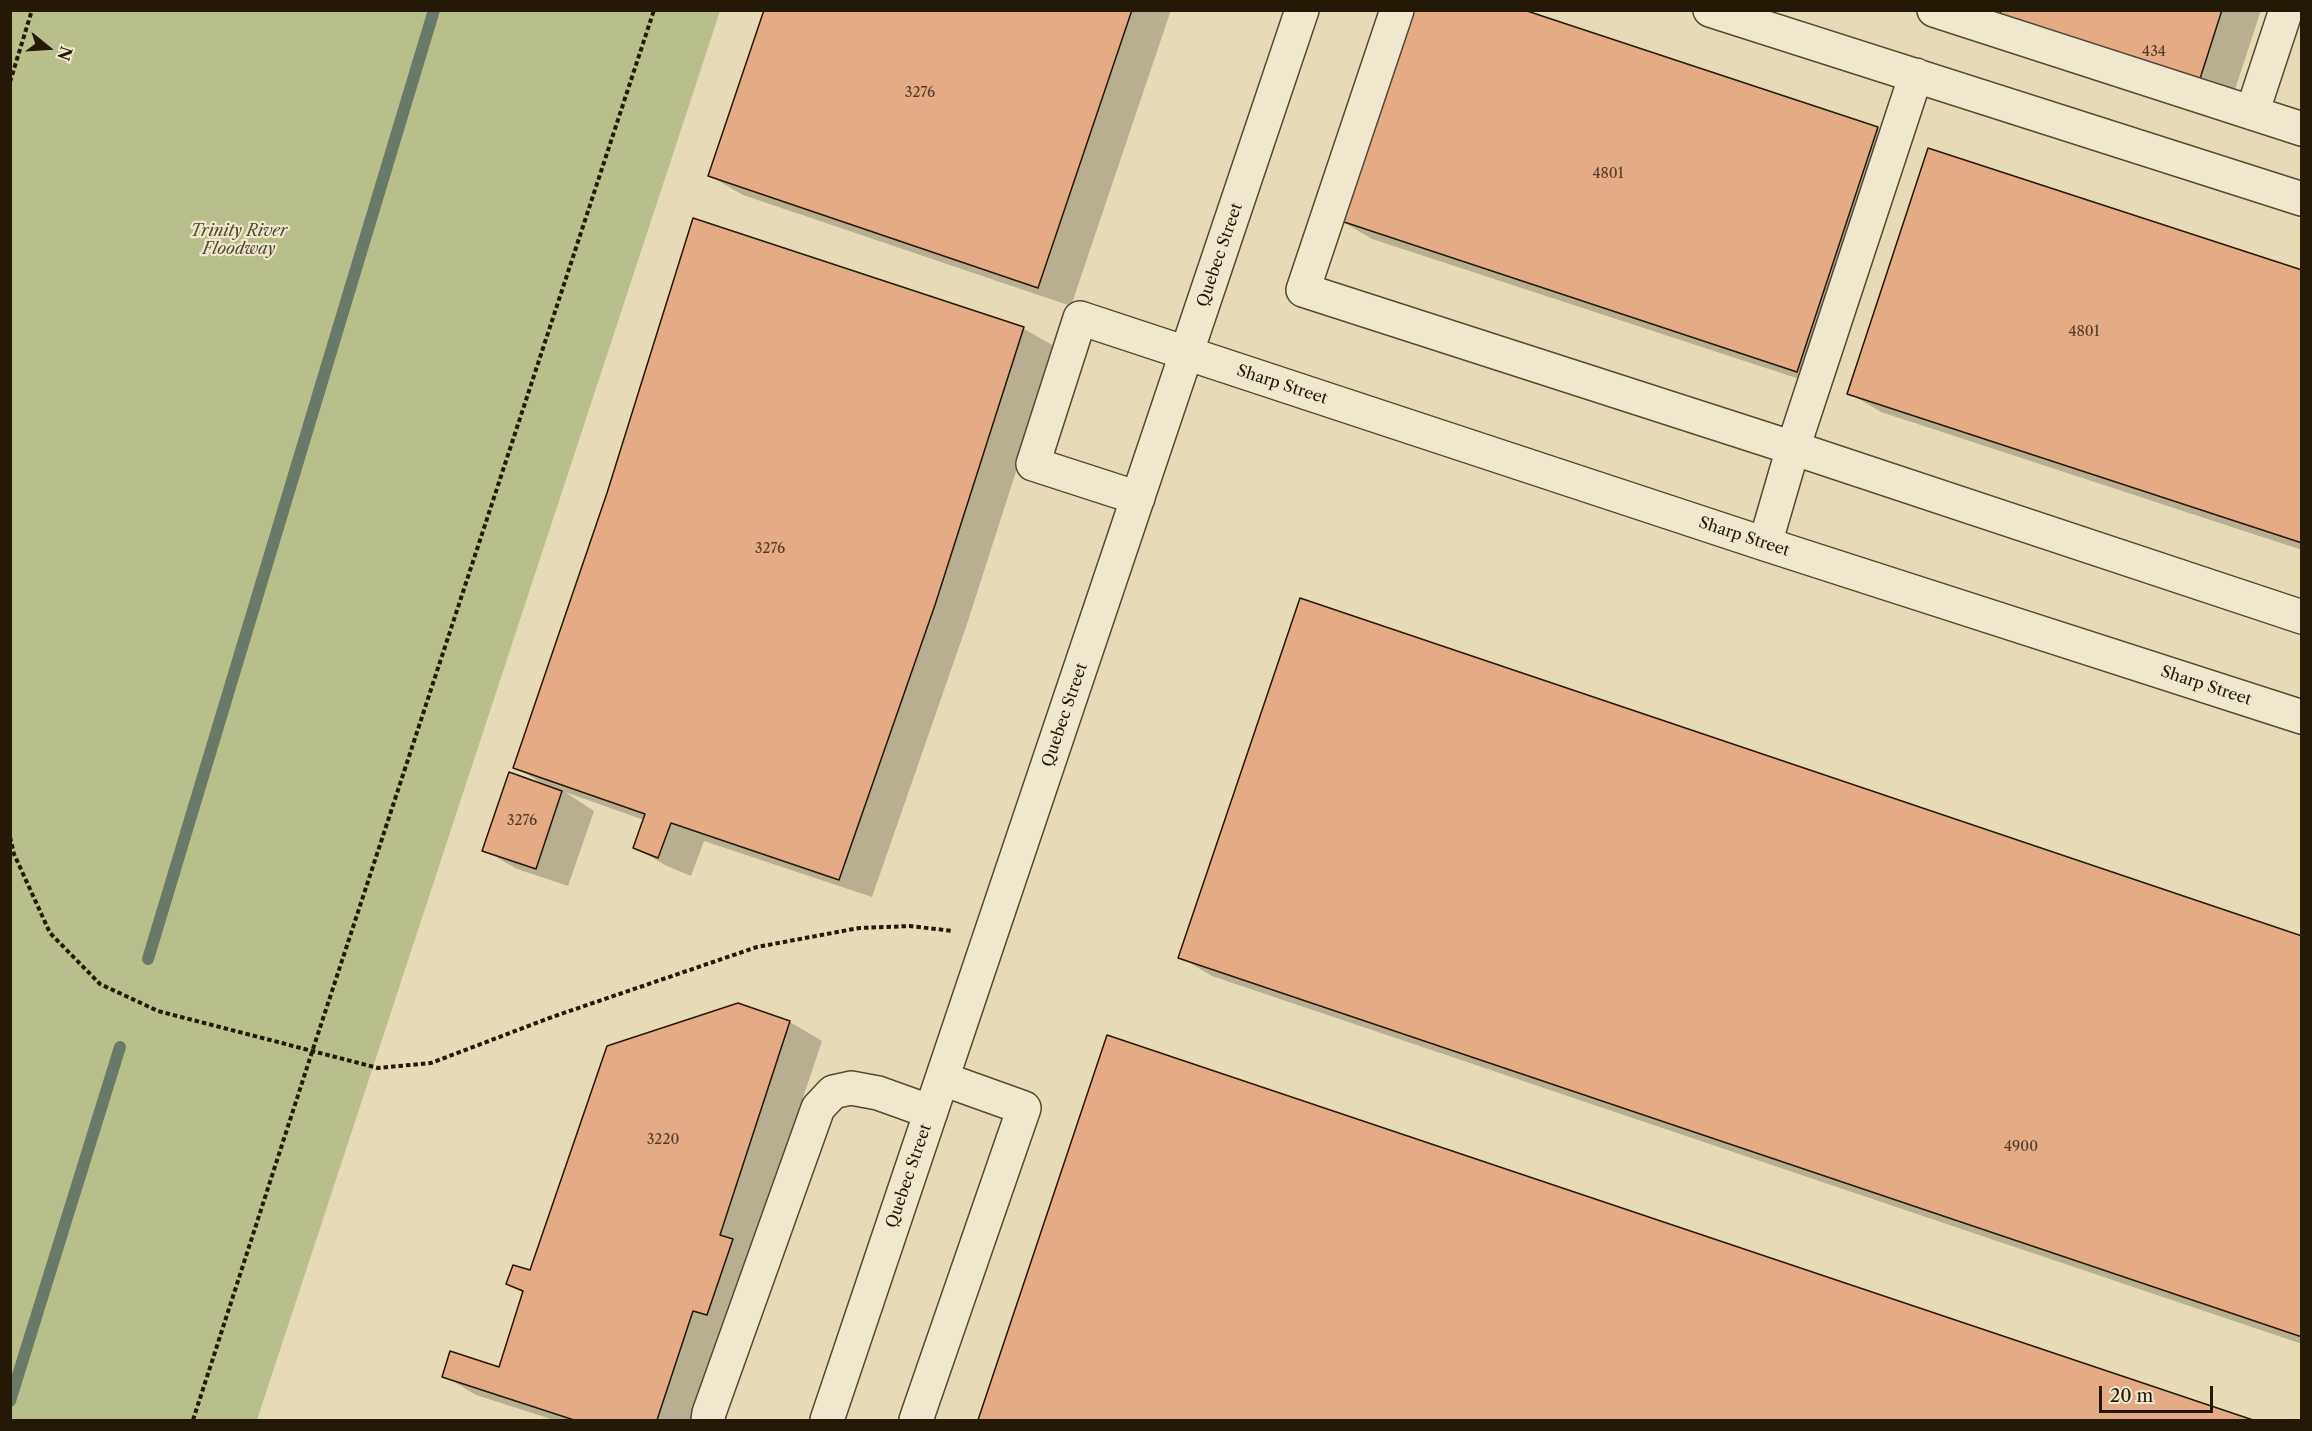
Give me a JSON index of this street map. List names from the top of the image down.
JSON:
{
  "streets": {
    "street": ["Quebec Street", "Sharp Street"]
  },
  "crossings": [
    ["Quebec Street", "Sharp Street"]
  ],
  "parks": ["Trinity River Floodway"],
  "house_numbers": [
    "434",
    "3276",
    "4801",
    "4801",
    "3276",
    "3276",
    "3220",
    "4900"
  ],
  "scale_bar": "20 m",
  "north": "right"
}
